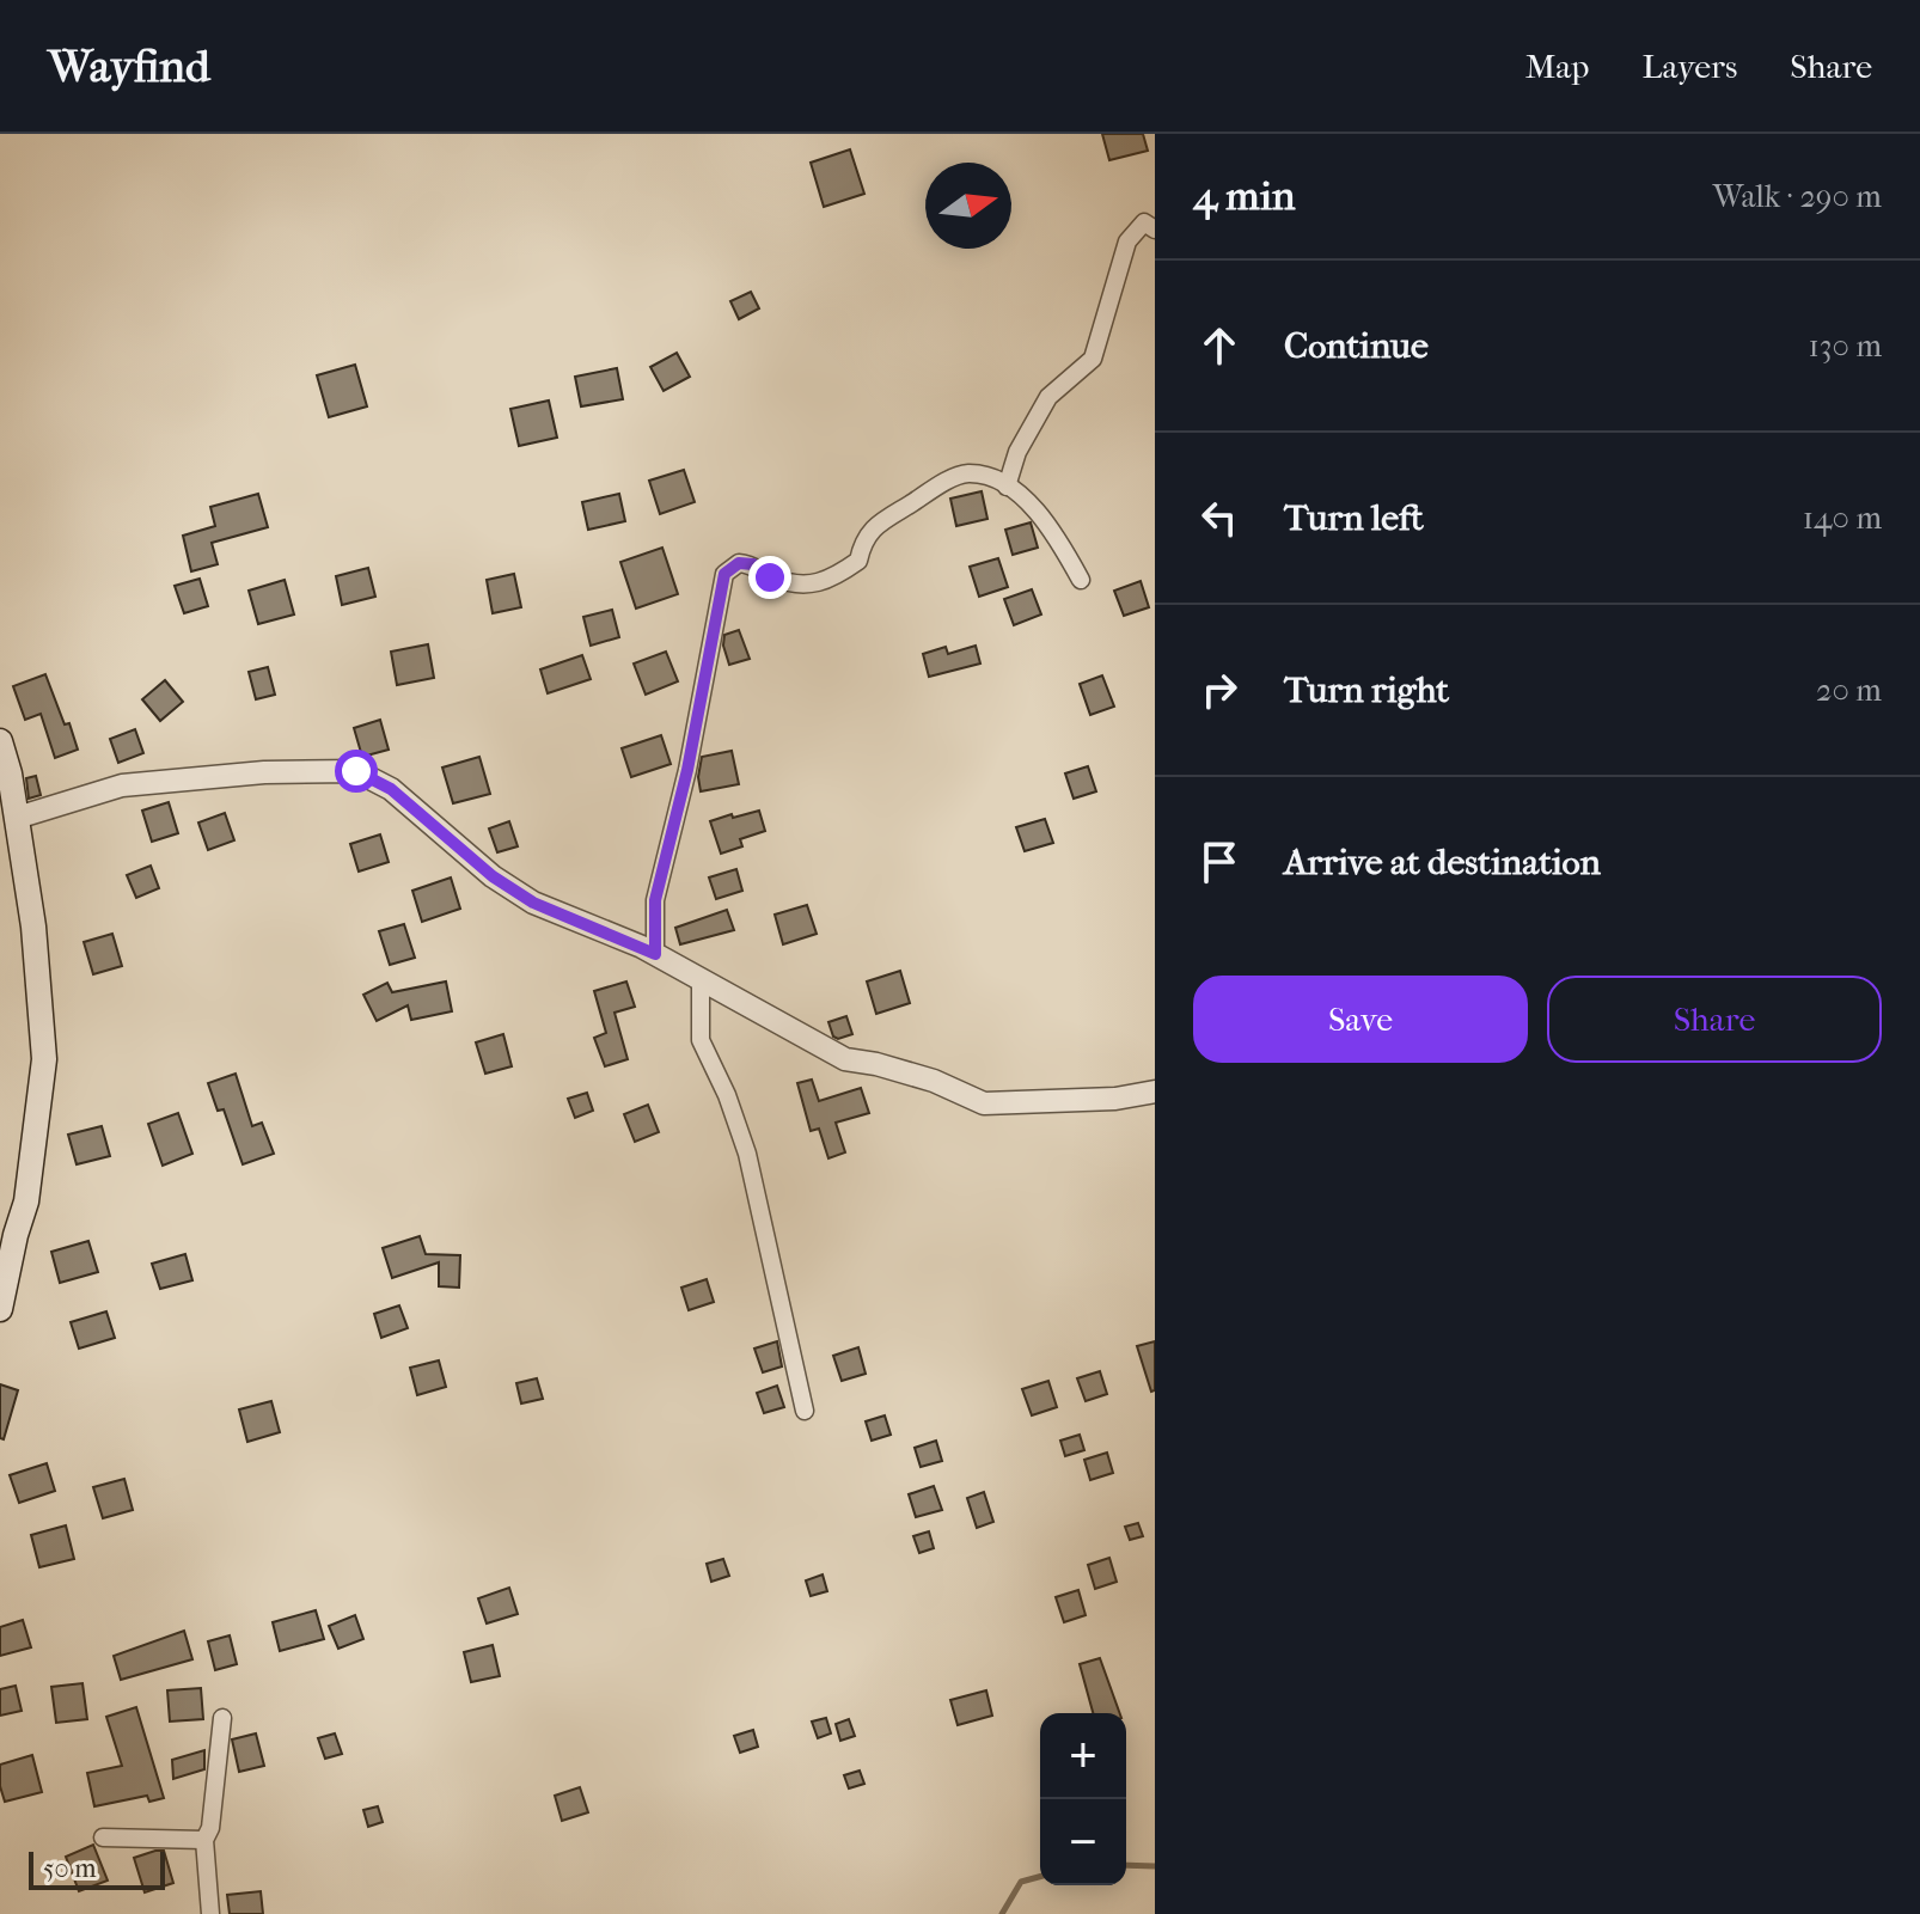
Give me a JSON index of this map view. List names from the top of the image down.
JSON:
{
  "scale_bar": "50 m",
  "north": "right",
  "page": {
    "header": "Wayfind",
    "nav": ["Map", "Layers", "Share"],
    "heading": ["4 min", "Walk · 290 m"],
    "list": [
      ["Continue", "130 m"],
      ["Turn left", "140 m"],
      ["Turn right", "20 m"],
      "Arrive at destination"
    ],
    "buttons": ["Save", "Share"],
    "map_buttons": ["+", "−"],
    "scale": "50 m"
  }
}
